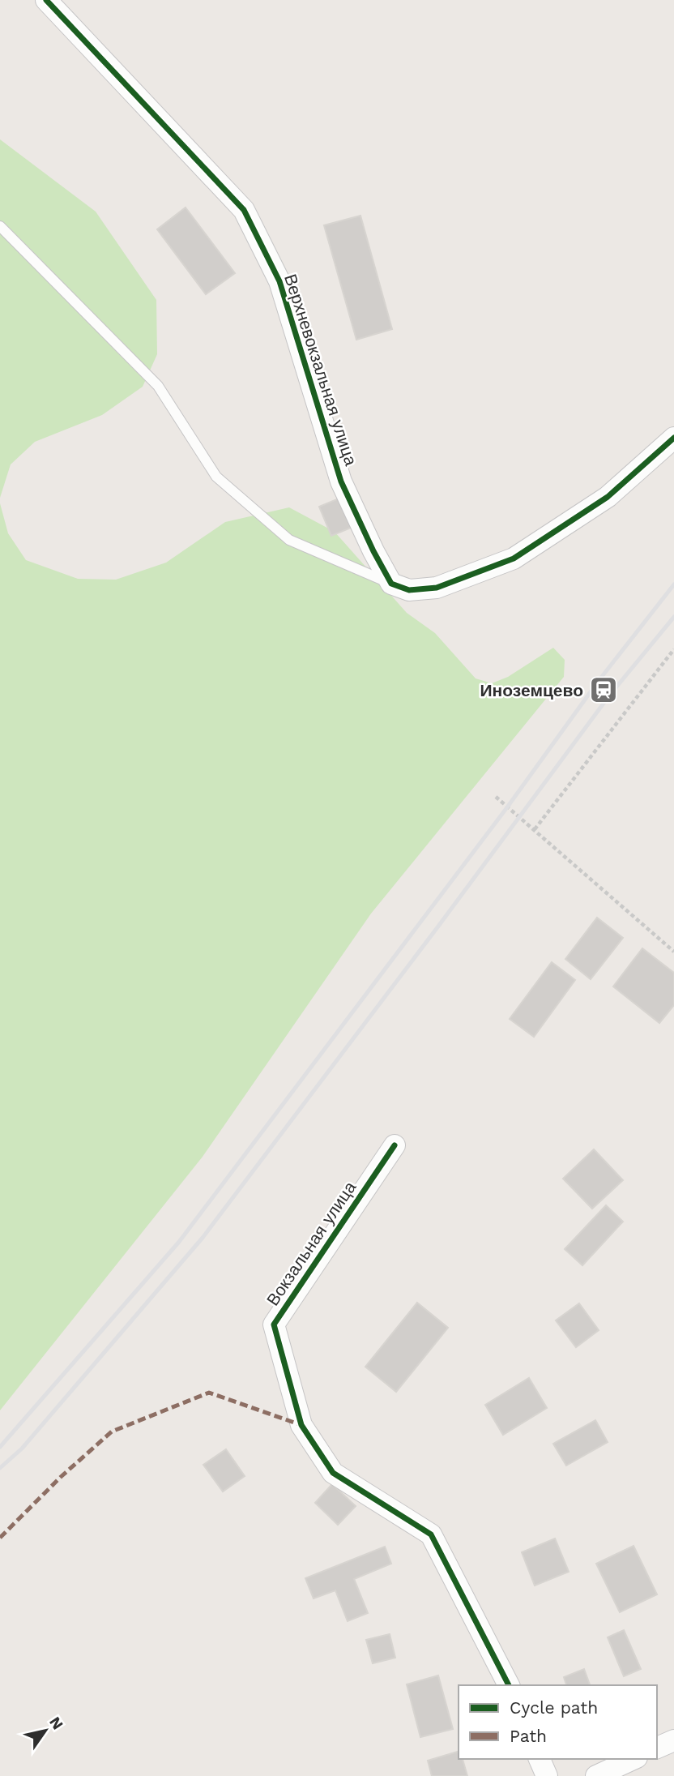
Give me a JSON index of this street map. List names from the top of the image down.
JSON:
{
  "streets": {
    "street": ["Верхневокзальная улица", "Вокзальная улица"]
  },
  "places": {
    "station": ["Иноземцево"]
  },
  "legend": ["Cycle path", "Path"],
  "north": "top right"
}
